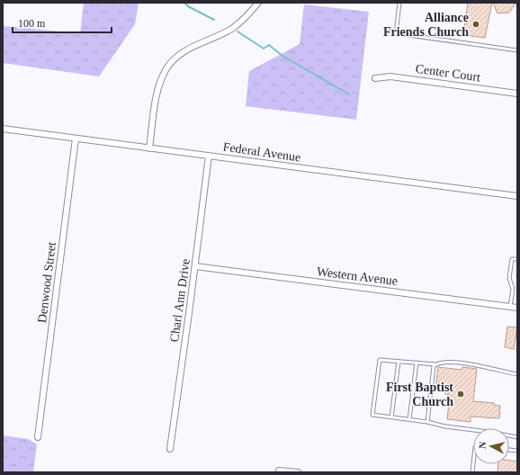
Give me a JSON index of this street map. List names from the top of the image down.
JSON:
{
  "streets": {
    "street": [
      "Center Court",
      "Federal Avenue",
      "Western Avenue",
      "Denwood Street",
      "Charl Ann Drive"
    ]
  },
  "crossings": [
    ["Federal Avenue", "Denwood Street"],
    ["Federal Avenue", "Charl Ann Drive"],
    ["Western Avenue", "Charl Ann Drive"]
  ],
  "places": ["Alliance Friends Church", "First Baptist Church"],
  "scale_bar": "100 m",
  "north": "left"
}
